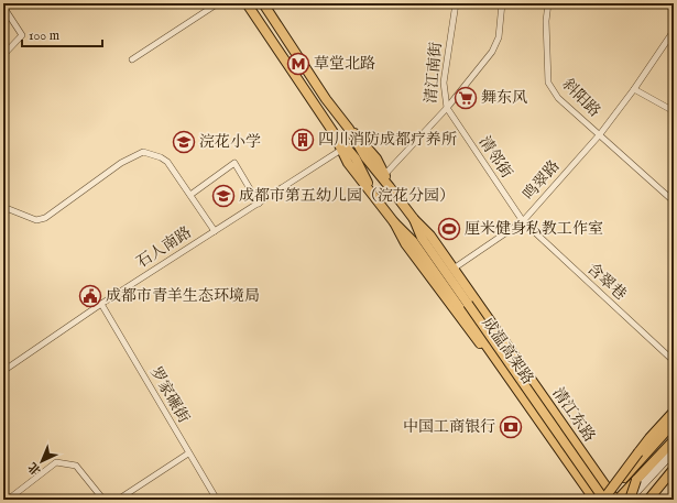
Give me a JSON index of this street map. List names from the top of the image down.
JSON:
{
  "streets": {
    "main road": ["成温高架路", "清江东路"],
    "street": [
      "清江南街",
      "斜阳路",
      "清邻街",
      "鸣翠路",
      "石人南路",
      "含翠巷",
      "罗家碾街"
    ]
  },
  "crossings": [
    ["清江南街", "清邻街"],
    ["清江南街", "清江东路"],
    ["斜阳路", "鸣翠路"],
    ["清邻街", "鸣翠路"],
    ["清邻街", "含翠巷"],
    ["鸣翠路", "含翠巷"],
    ["鸣翠路", "清江东路"],
    ["石人南路", "罗家碾街"],
    ["成温高架路", "清江东路"]
  ],
  "places": {
    "metro station": ["草堂北路"],
    "supermarket": ["舞东风"],
    "building": ["四川消防成都疗养所"],
    "school or university": ["浣花小学", "成都市第五幼儿园（浣花分园）"],
    "sports": ["厘米健身私教工作室"],
    "public building": ["成都市青羊生态环境局"],
    "bank": ["中国工商银行"]
  },
  "scale_bar": "100 m",
  "north": "bottom left"
}
